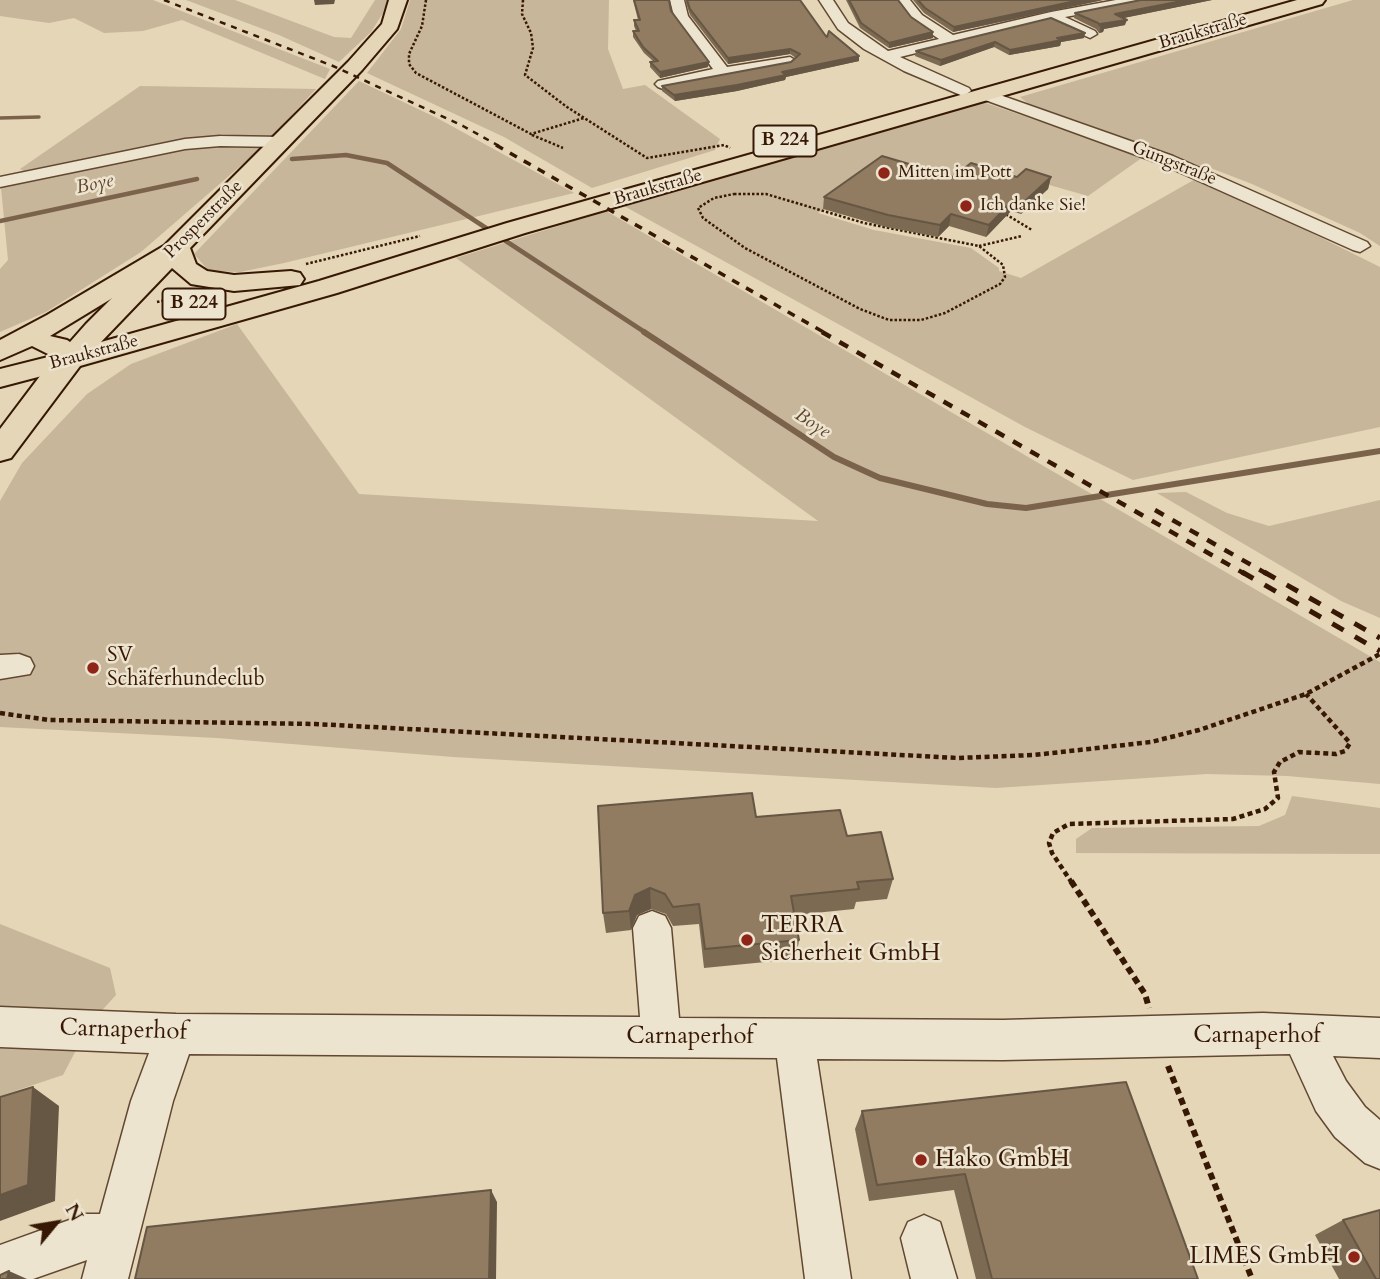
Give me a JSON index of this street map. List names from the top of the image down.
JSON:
{
  "streets": {
    "main road": ["Braukstraße", "B 224", "Prosperstraße"],
    "street": ["Gungstraße", "Carnaperhof"]
  },
  "crossings": [
    ["Braukstraße", "Gungstraße"],
    ["Braukstraße", "Prosperstraße"]
  ],
  "water": ["Boye"],
  "places": [
    "Mitten im Pott",
    "Ich danke Sie!",
    "SV Schäferhundeclub",
    "TERRA Sicherheit GmbH",
    "Hako GmbH",
    "LIMES GmbH"
  ],
  "north": "top right"
}
